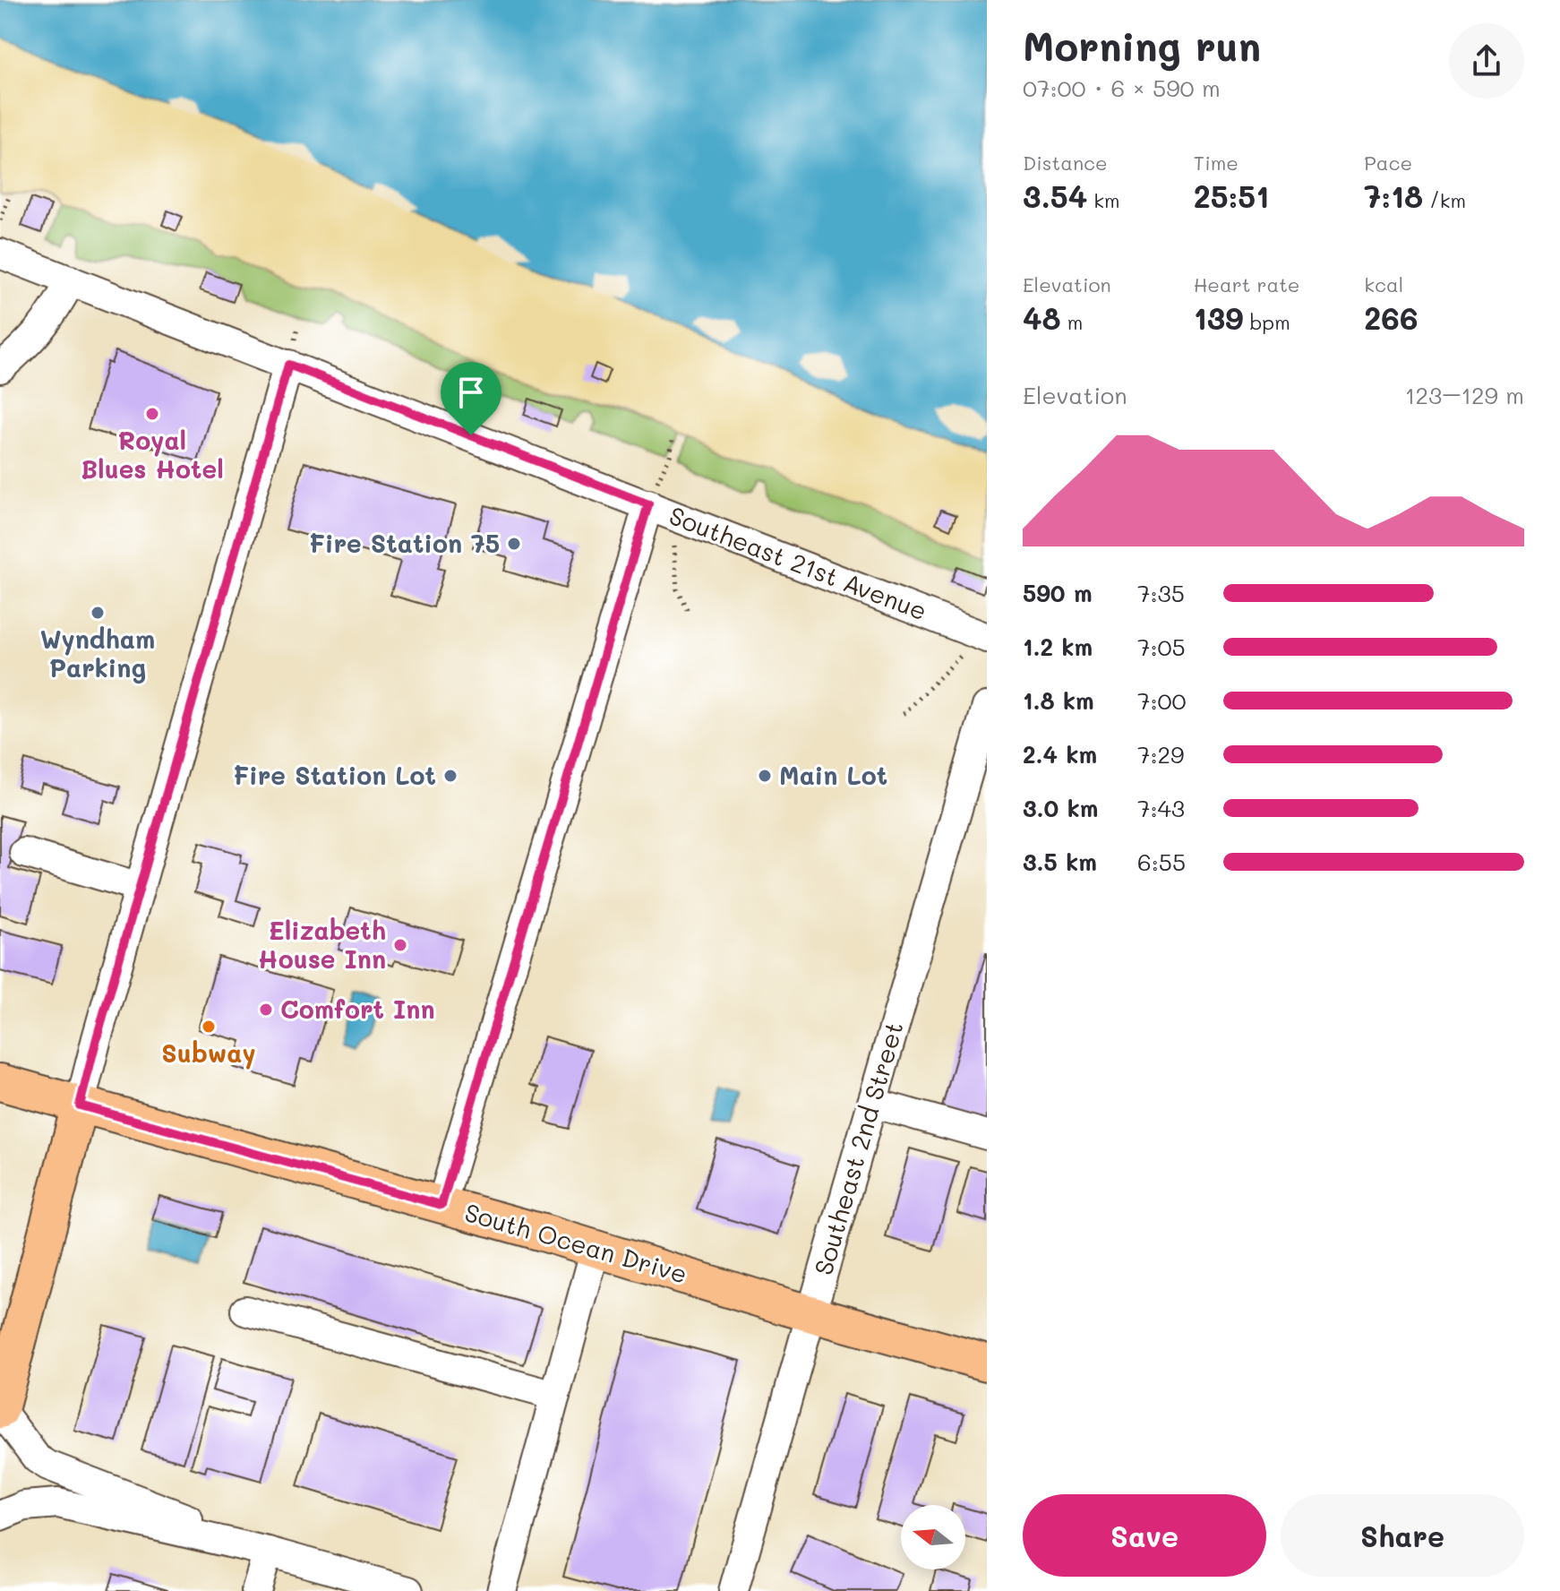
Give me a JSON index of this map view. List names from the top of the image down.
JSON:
{
  "streets": {
    "main road": ["South Ocean Drive"],
    "street": ["Southeast 21st Avenue", "Southeast 2nd Street"]
  },
  "crossings": [
    ["Southeast 2nd Street", "South Ocean Drive"]
  ],
  "places": [
    "Royal Blues Hotel",
    "Fire Station 75",
    "Wyndham Parking",
    "Fire Station Lot",
    "Main Lot",
    "Elizabeth House Inn",
    "Comfort Inn",
    "Subway"
  ],
  "north": "left",
  "page": {
    "heading": ["Morning run", "07:00 · 6 × 590 m"],
    "stats": [
      ["Distance", "3.54 km"],
      ["Time", "25:51"],
      ["Pace", "7:18 /km"],
      ["Elevation", "48 m"],
      ["Heart rate", "139 bpm"],
      ["kcal", "266"]
    ],
    "chart": ["Elevation", "123–129 m"],
    "list": [
      {
        "name": "590 m",
        "note": "7:35"
      },
      {
        "name": "1.2 km",
        "note": "7:05"
      },
      {
        "name": "1.8 km",
        "note": "7:00"
      },
      {
        "name": "2.4 km",
        "note": "7:29"
      },
      {
        "name": "3.0 km",
        "note": "7:43"
      },
      {
        "name": "3.5 km",
        "note": "6:55"
      }
    ],
    "buttons": ["Save", "Share"]
  }
}
